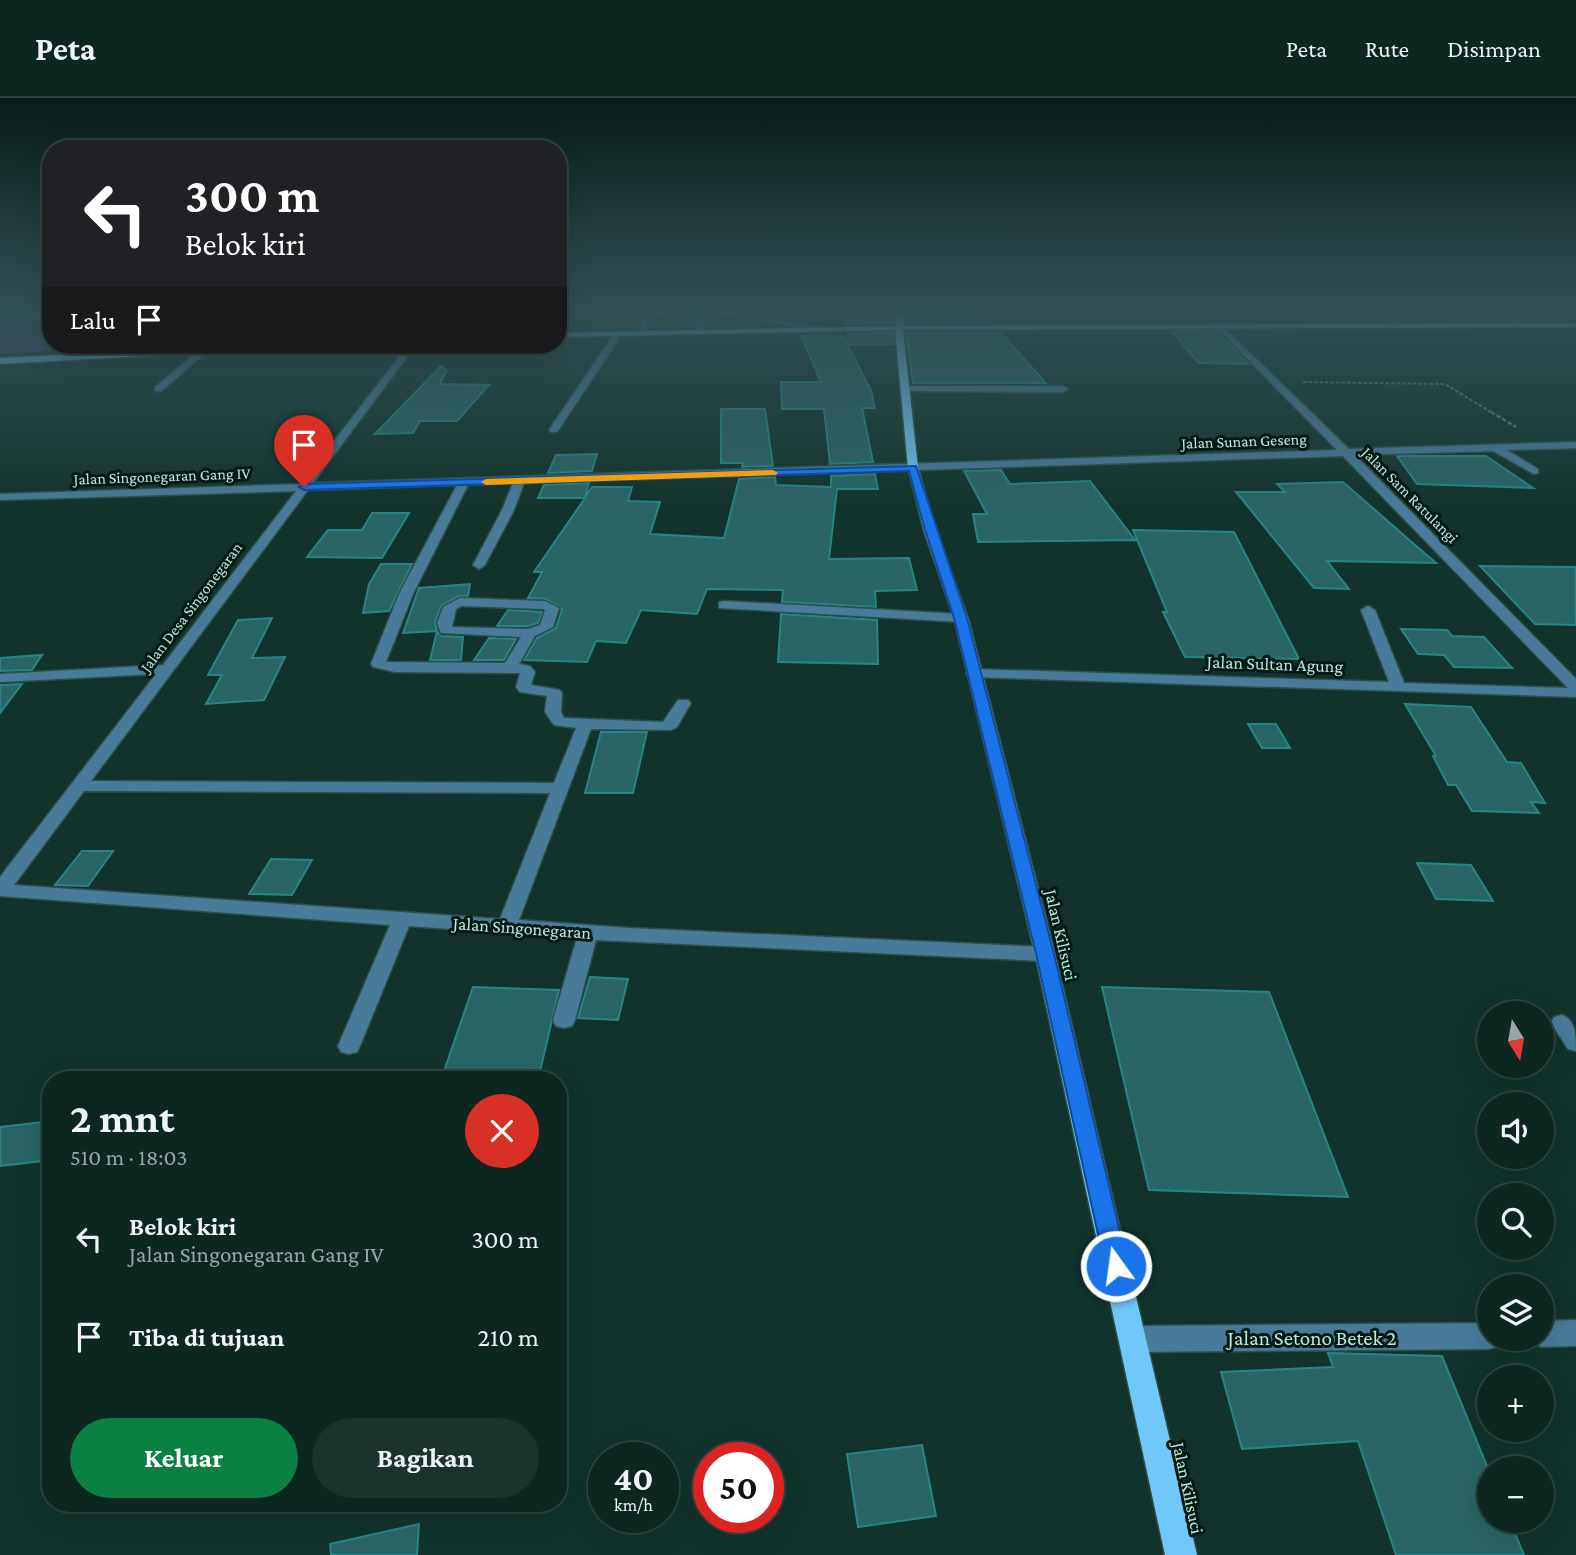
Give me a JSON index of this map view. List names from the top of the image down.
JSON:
{
  "streets": {
    "main road": ["Jalan Kilisuci"],
    "street": [
      "Jalan Sunan Geseng",
      "Jalan Singonegaran Gang IV",
      "Jalan Sam Ratulangi",
      "Jalan Desa Singonegaran",
      "Jalan Sultan Agung",
      "Jalan Singonegaran",
      "Jalan Setono Betek 2"
    ]
  },
  "crossings": [
    ["Jalan Sunan Geseng", "Jalan Singonegaran Gang IV"],
    ["Jalan Sunan Geseng", "Jalan Sam Ratulangi"],
    ["Jalan Sunan Geseng", "Jalan Kilisuci"],
    ["Jalan Singonegaran Gang IV", "Jalan Desa Singonegaran"],
    ["Jalan Singonegaran Gang IV", "Jalan Kilisuci"],
    ["Jalan Sam Ratulangi", "Jalan Sultan Agung"],
    ["Jalan Desa Singonegaran", "Jalan Singonegaran"],
    ["Jalan Sultan Agung", "Jalan Kilisuci"],
    ["Jalan Singonegaran", "Jalan Kilisuci"],
    ["Jalan Kilisuci", "Jalan Setono Betek 2"]
  ],
  "north": "bottom",
  "page": {
    "header": "Peta",
    "nav": ["Peta", "Rute", "Disimpan"],
    "turn": ["300 m", "Belok kiri"],
    "then": "Lalu",
    "map_buttons": ["+", "−"],
    "heading": ["2 mnt", "510 m · 18:03"],
    "list": [
      {
        "name": "Belok kiri",
        "note": "Jalan Singonegaran Gang IV",
        "value": "300 m"
      },
      {
        "name": "Tiba di tujuan",
        "value": "210 m"
      }
    ],
    "buttons": ["Keluar", "Bagikan"],
    "speed": "40 km/h",
    "limit": "50"
  }
}
